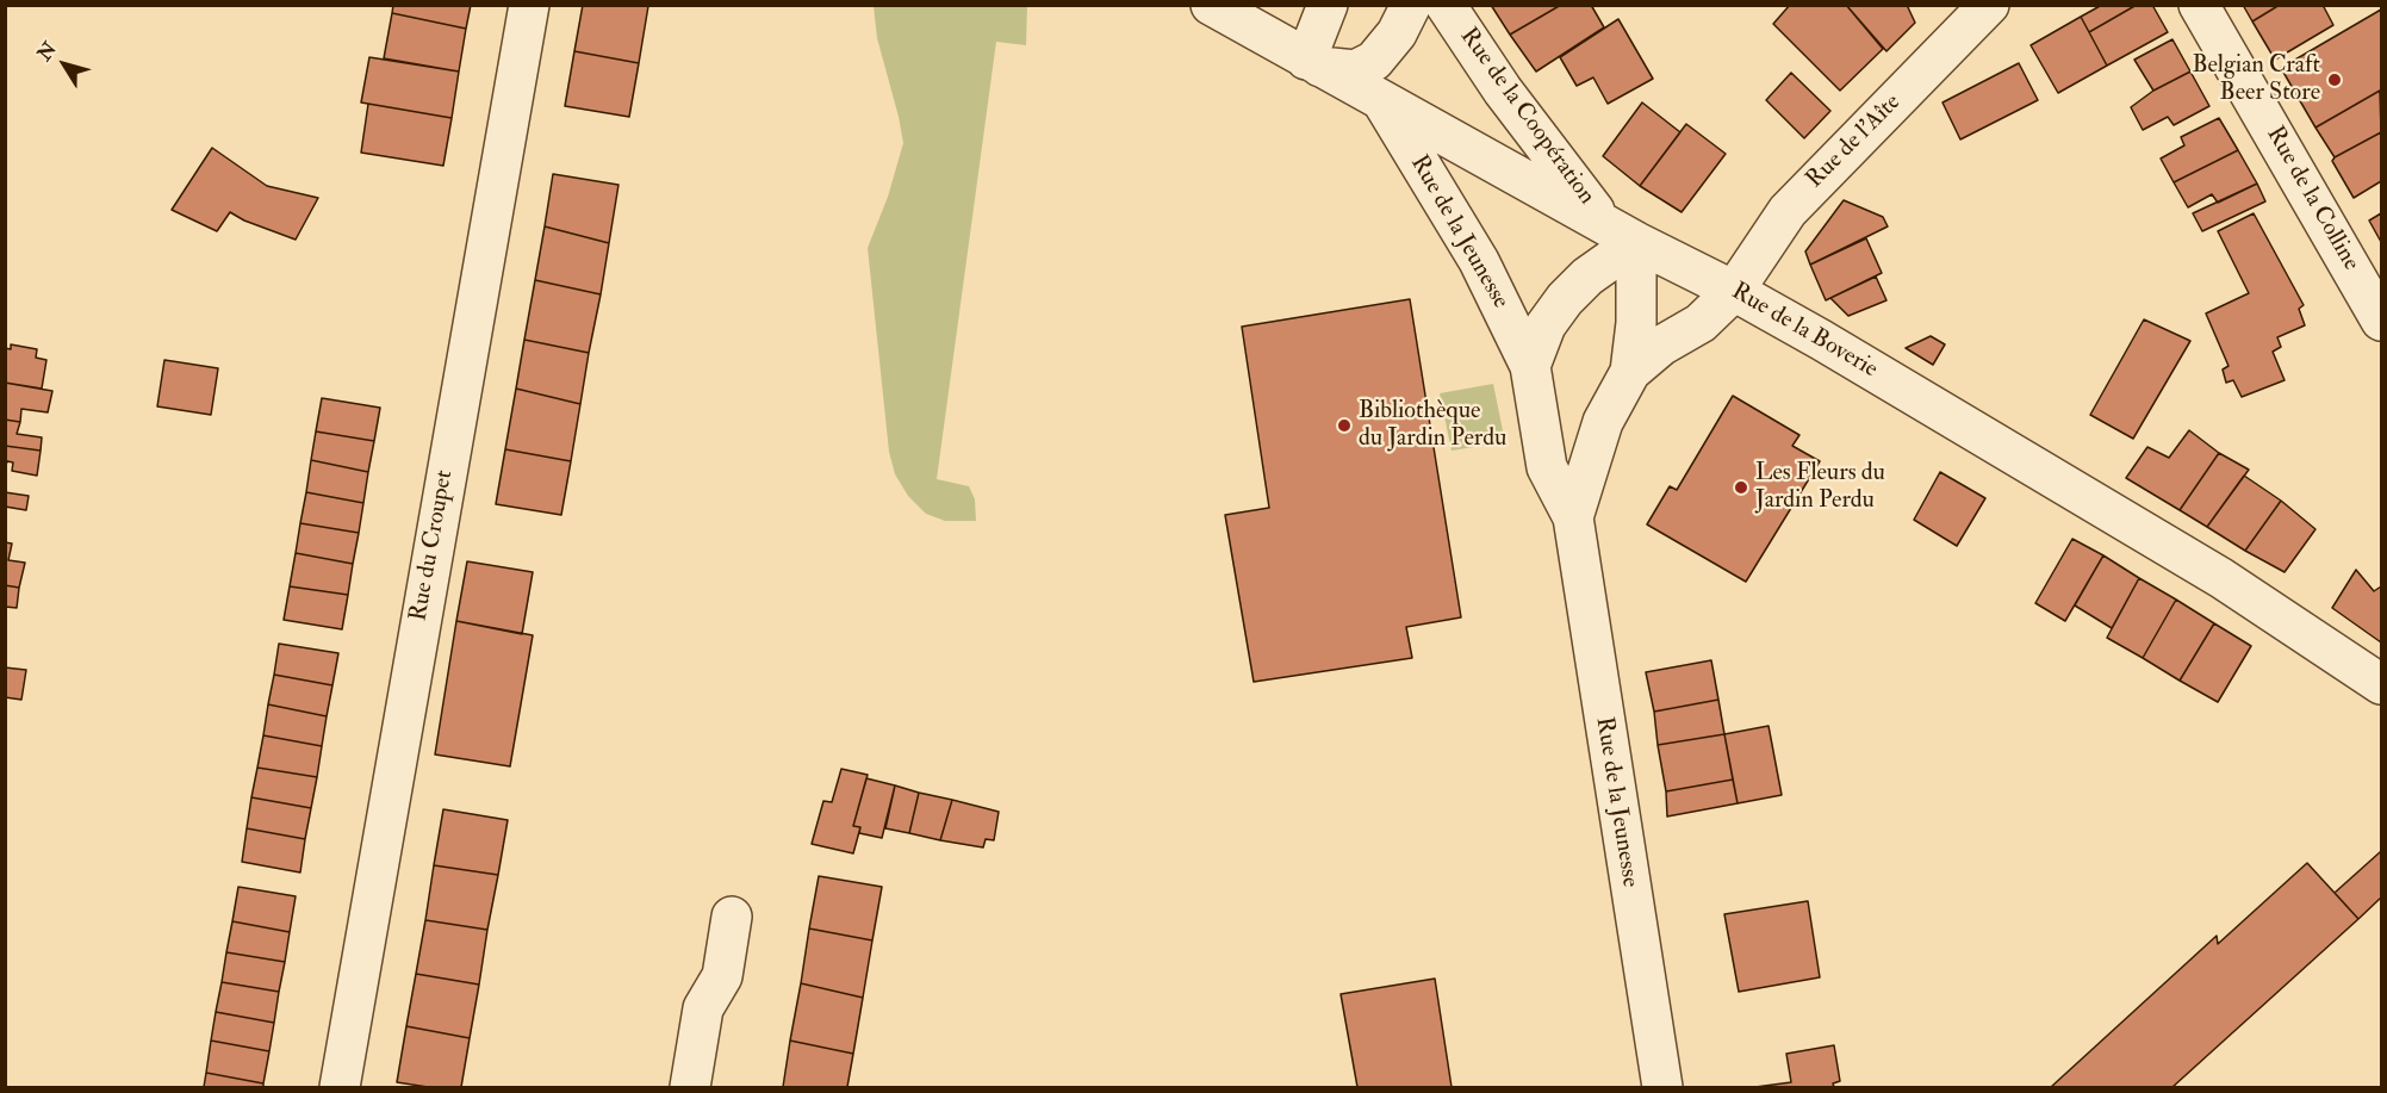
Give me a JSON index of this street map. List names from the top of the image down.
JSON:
{
  "streets": {
    "street": [
      "Rue de la Coopération",
      "Rue de l'Aîte",
      "Rue de la Colline",
      "Rue de la Jeunesse",
      "Rue de la Boverie",
      "Rue du Croupet"
    ]
  },
  "crossings": [
    ["Rue de la Coopération", "Rue de la Jeunesse"],
    ["Rue de la Coopération", "Rue de la Boverie"],
    ["Rue de l'Aîte", "Rue de la Jeunesse"],
    ["Rue de l'Aîte", "Rue de la Boverie"],
    ["Rue de la Jeunesse", "Rue de la Boverie"]
  ],
  "places": ["Belgian Craft Beer Store", "Bibliothèque du Jardin Perdu", "Les Fleurs du Jardin Perdu"],
  "north": "top left"
}
